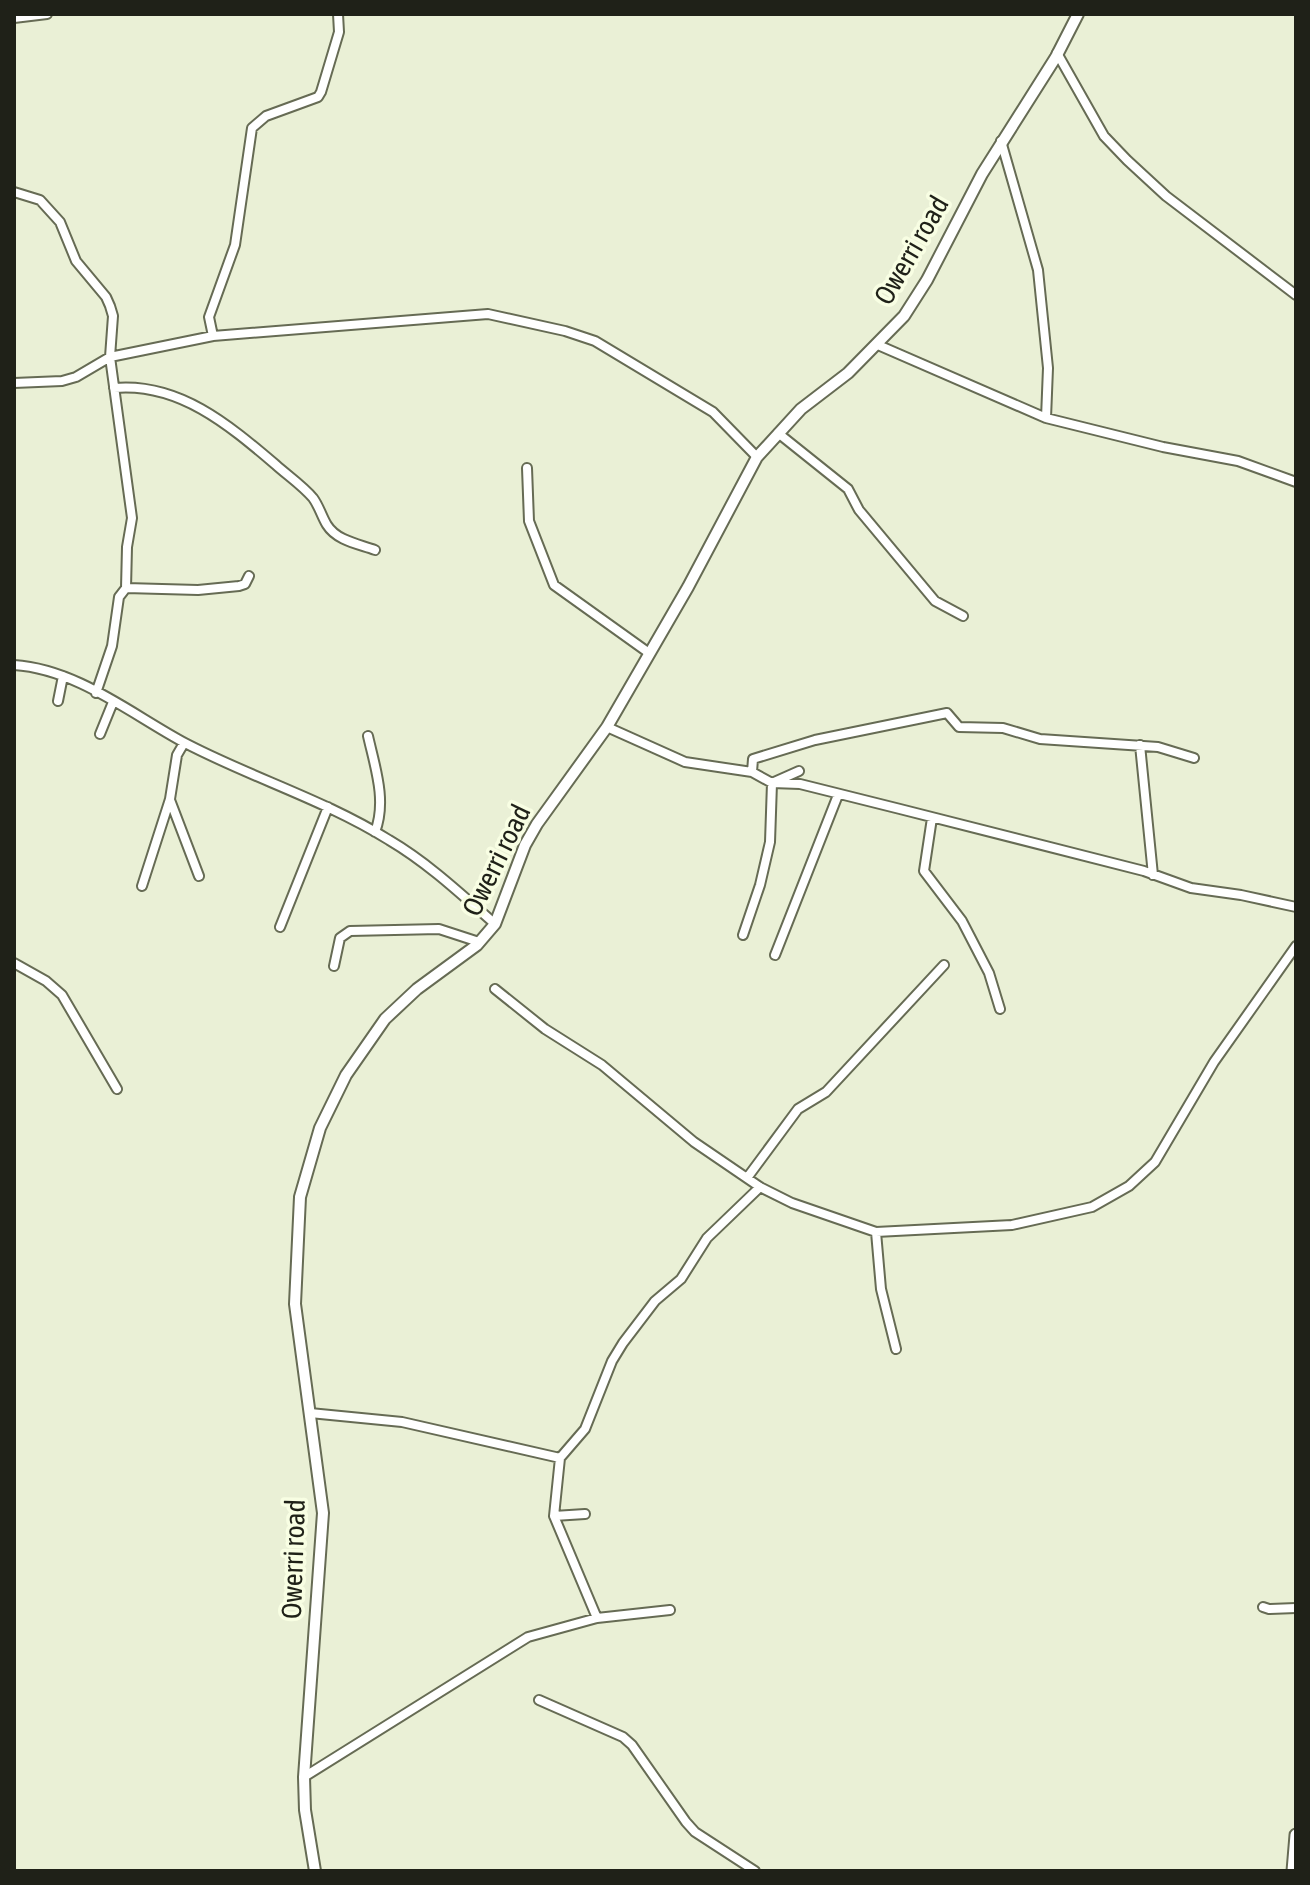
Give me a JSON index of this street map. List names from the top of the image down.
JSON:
{
  "streets": {
    "main road": ["Owerri road"]
  }
}
